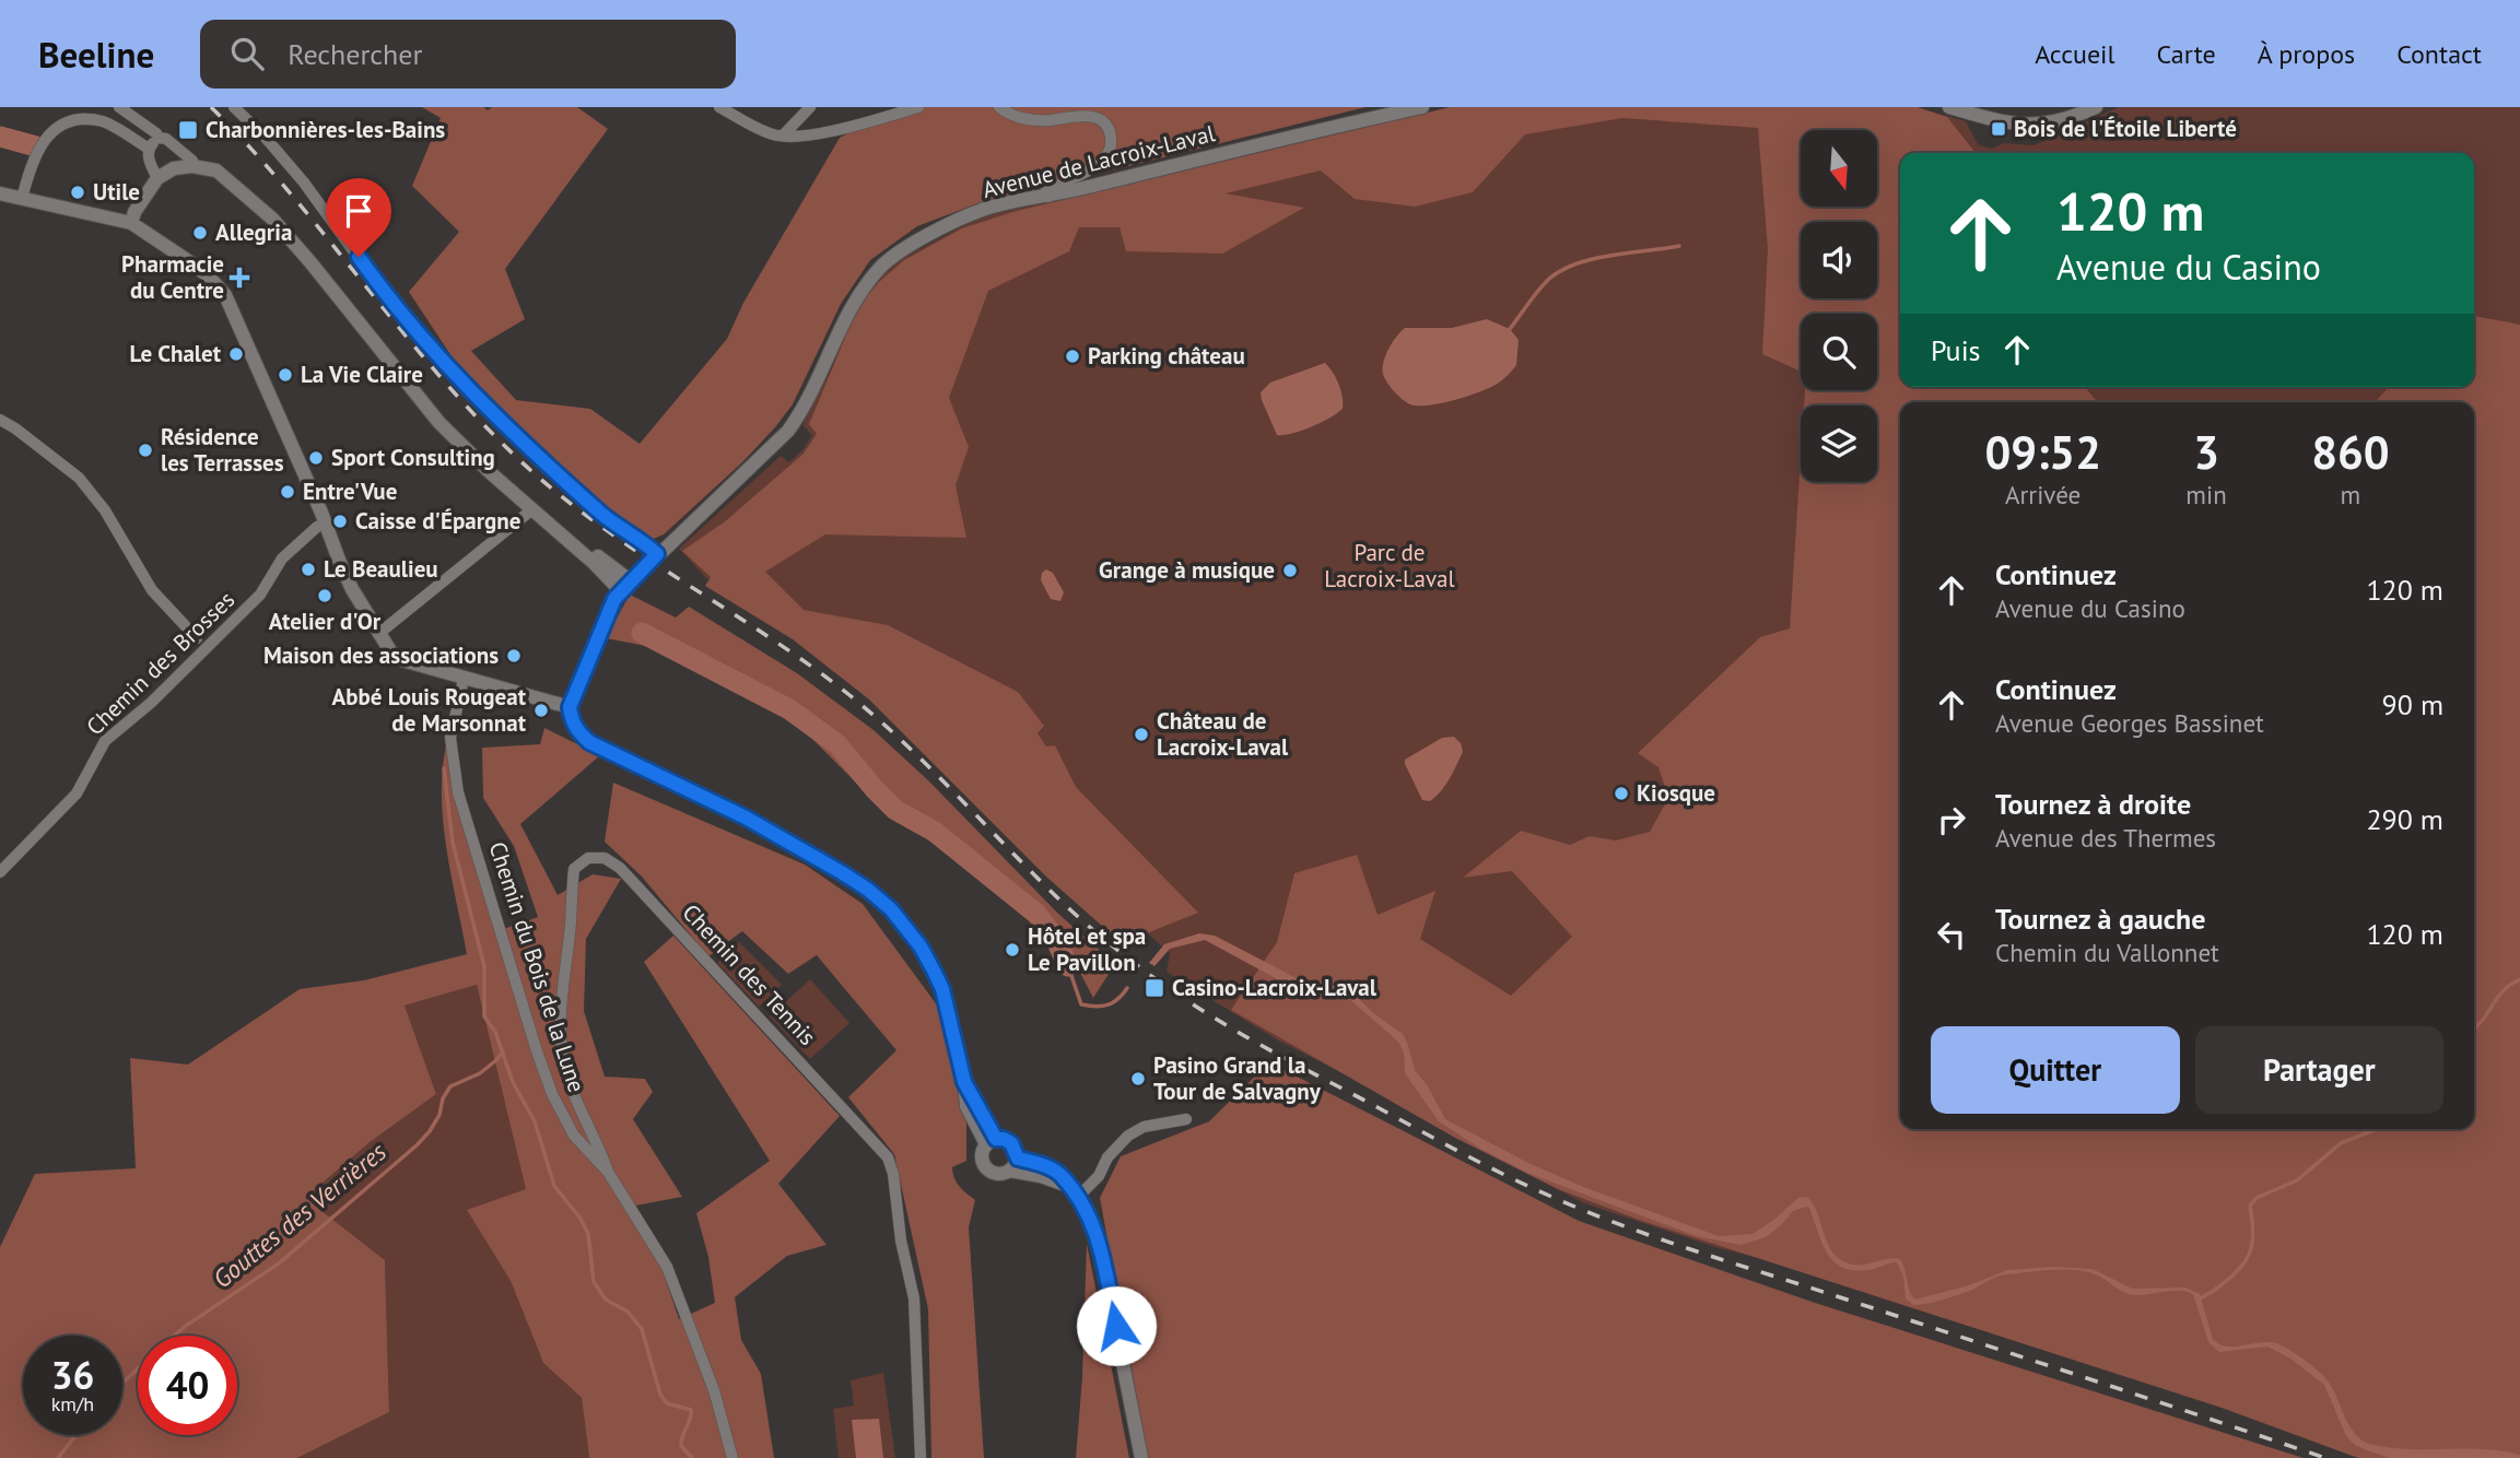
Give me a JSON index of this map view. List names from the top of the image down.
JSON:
{
  "streets": {
    "street": [
      "Avenue de Lacroix-Laval",
      "Chemin des Brosses",
      "Chemin du Bois de la Lune",
      "Chemin des Tennis"
    ]
  },
  "crossings": [
    ["Chemin du Bois de la Lune", "Chemin des Tennis"]
  ],
  "water": ["Gouttes des Verrières"],
  "parks": ["Parc de Lacroix-Laval"],
  "places": {
    "transit": ["Bois de l'Étoile Liberté", "Charbonnières-les-Bains", "Casino-Lacroix-Laval"],
    "other": [
      "Utile",
      "Allegria",
      "Le Chalet",
      "Parking château",
      "La Vie Claire",
      "Résidence les Terrasses",
      "Sport Consulting",
      "Entre'Vue",
      "Caisse d'Épargne",
      "Le Beaulieu",
      "Grange à musique",
      "Atelier d'Or",
      "Maison des associations",
      "Abbé Louis Rougeat de Marsonnat",
      "Château de Lacroix-Laval",
      "Kiosque",
      "Hôtel et spa Le Pavillon",
      "Pasino Grand la Tour de Salvagny"
    ],
    "health": ["Pharmacie du Centre"]
  },
  "north": "bottom",
  "page": {
    "header": "Beeline",
    "search": "Rechercher",
    "nav": [
      "Accueil",
      "Carte",
      "À propos",
      "Contact"
    ],
    "turn": ["120 m", "Avenue du Casino"],
    "then": "Puis",
    "eta": [
      "09:52",
      "Arrivée",
      "3",
      "min",
      "860",
      "m"
    ],
    "list": [
      {
        "name": "Continuez",
        "note": "Avenue du Casino",
        "value": "120 m"
      },
      {
        "name": "Continuez",
        "note": "Avenue Georges Bassinet",
        "value": "90 m"
      },
      {
        "name": "Tournez à droite",
        "note": "Avenue des Thermes",
        "value": "290 m"
      },
      {
        "name": "Tournez à gauche",
        "note": "Chemin du Vallonnet",
        "value": "120 m"
      }
    ],
    "buttons": ["Quitter", "Partager"],
    "speed": "36 km/h",
    "limit": "40"
  }
}
